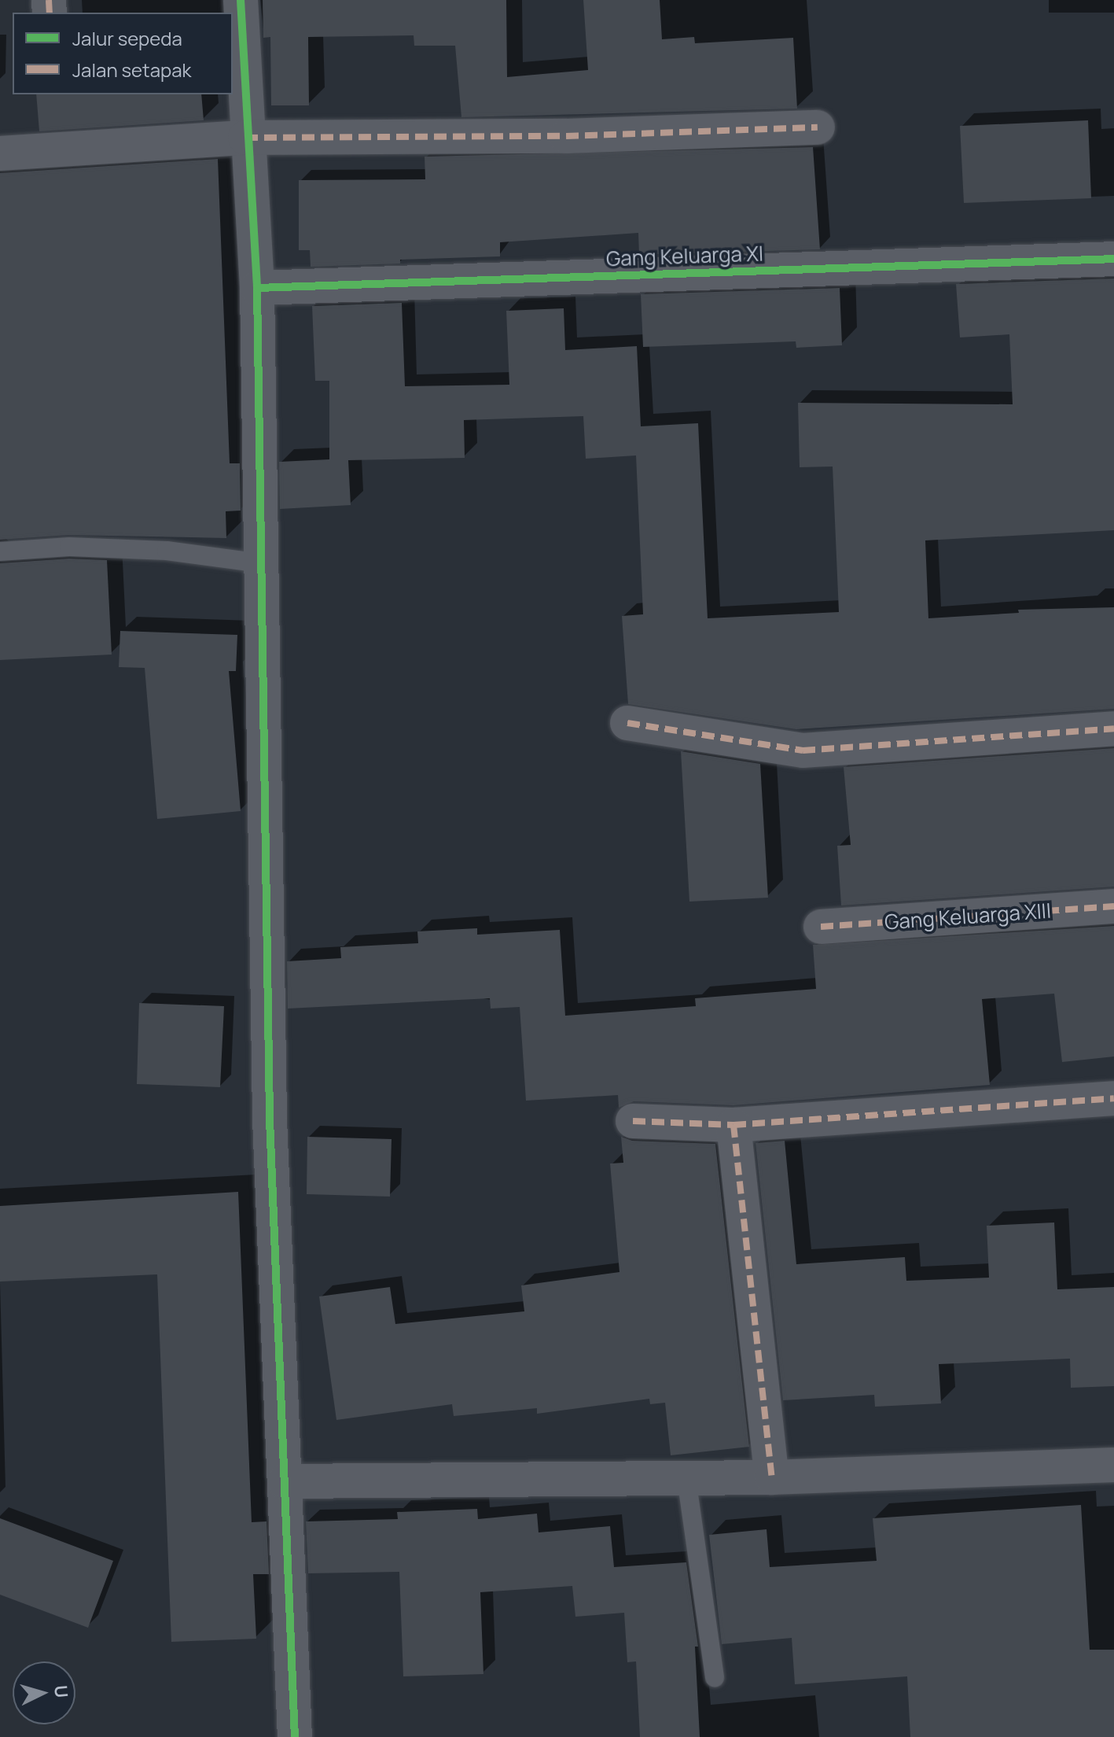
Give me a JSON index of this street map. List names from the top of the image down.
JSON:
{
  "streets": {
    "street": ["Gang Keluarga XI", "Gang Keluarga XIII"]
  },
  "legend": ["Jalur sepeda", "Jalan setapak"],
  "north": "right"
}
